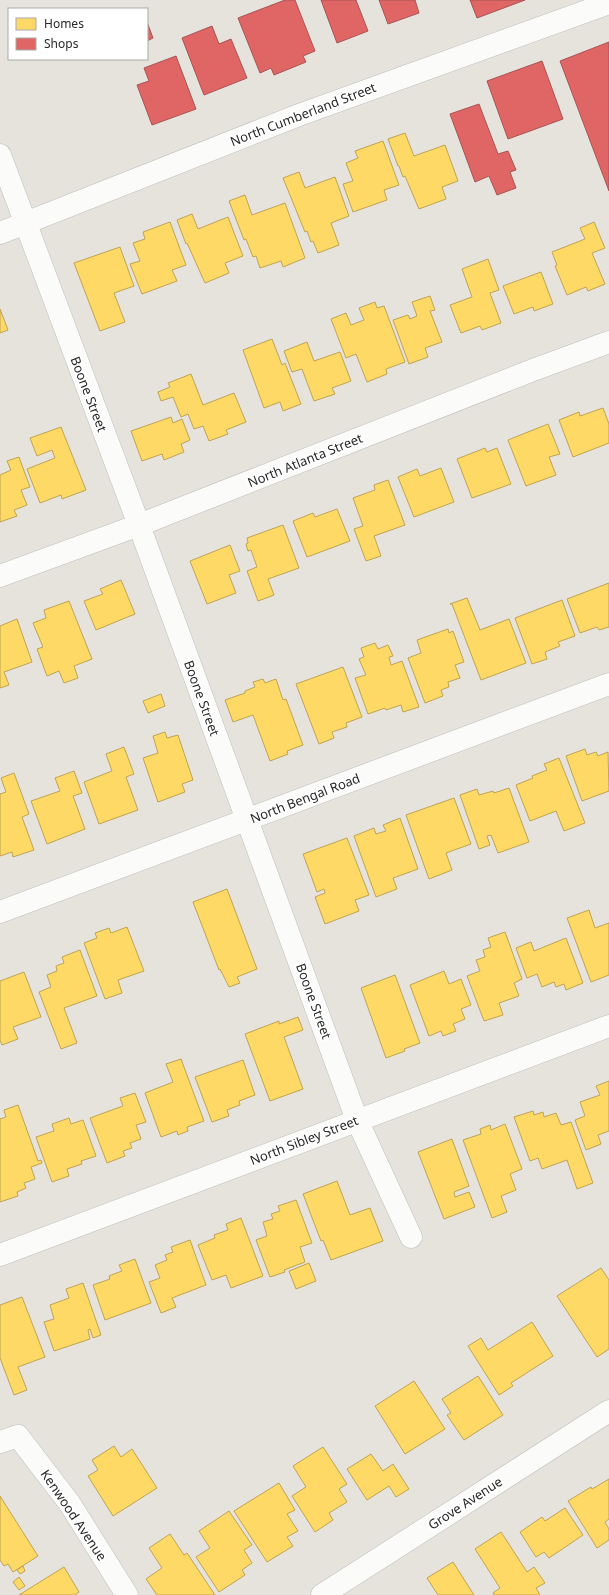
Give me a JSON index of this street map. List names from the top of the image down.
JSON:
{
  "streets": {
    "street": [
      "North Cumberland Street",
      "Boone Street",
      "North Atlanta Street",
      "North Bengal Road",
      "North Sibley Street",
      "Grove Avenue",
      "Kenwood Avenue"
    ]
  },
  "crossings": [
    ["North Cumberland Street", "Boone Street"],
    ["Boone Street", "North Atlanta Street"],
    ["Boone Street", "North Bengal Road"],
    ["Boone Street", "North Sibley Street"]
  ],
  "legend": ["Homes", "Shops"]
}
